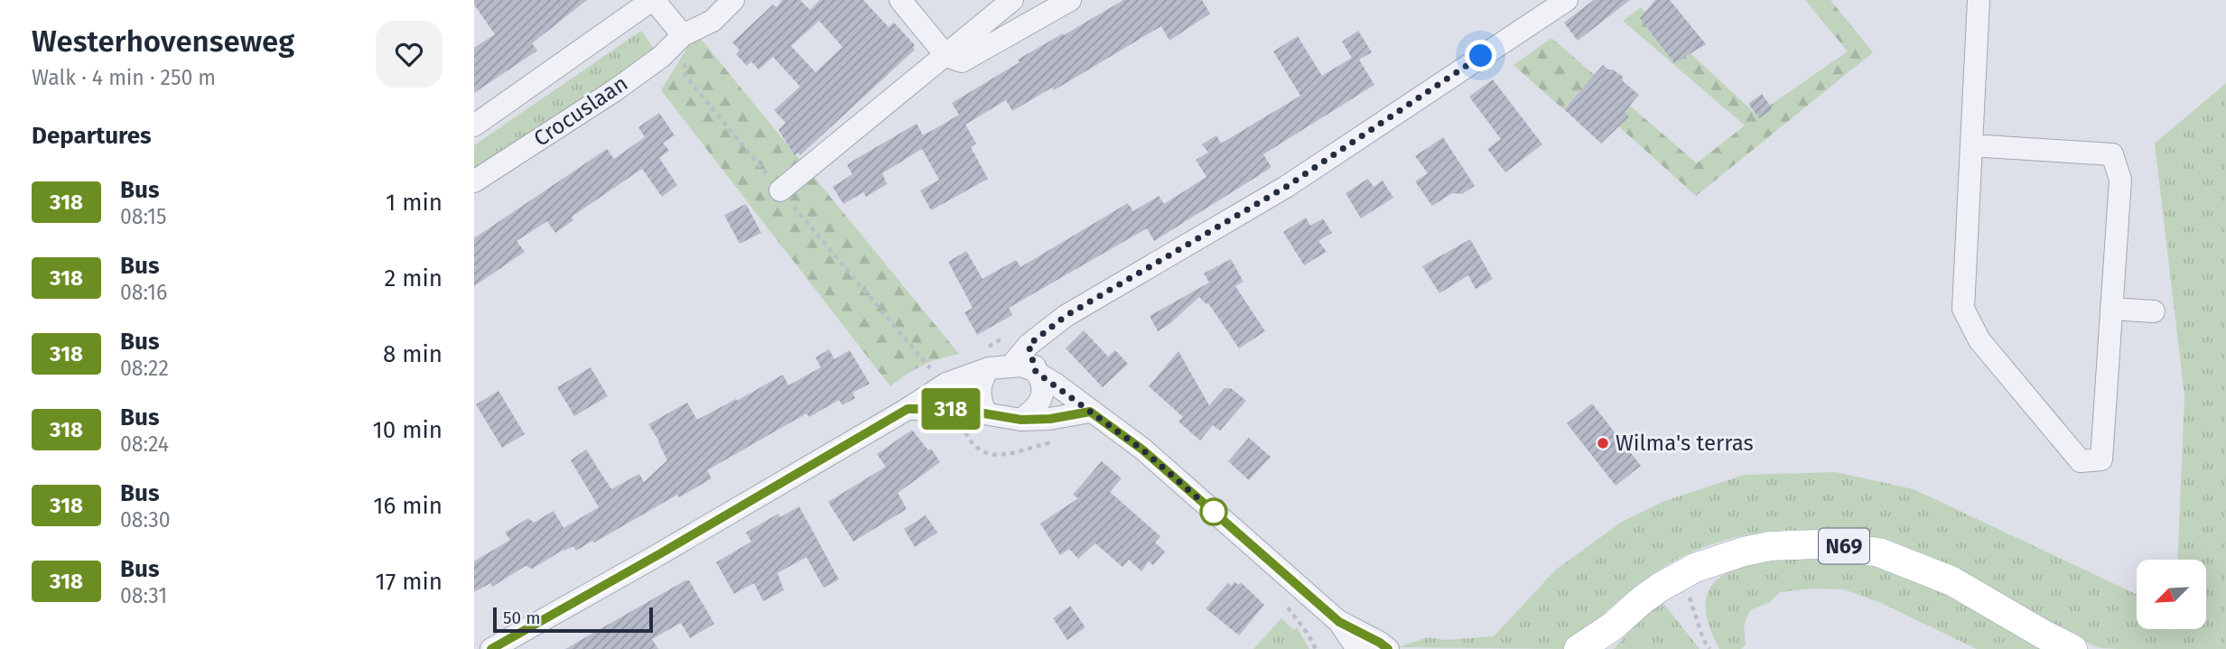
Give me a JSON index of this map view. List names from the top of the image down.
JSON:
{
  "streets": {
    "main road": ["N69"],
    "street": ["Crocuslaan"]
  },
  "places": ["Wilma's terras"],
  "lines": ["bus line 318"],
  "scale_bar": "50 m",
  "north": "bottom left",
  "page": {
    "heading": [
      ["Westerhovenseweg", "Walk · 4 min · 250 m"],
      "Departures"
    ],
    "on_map": "318",
    "list": [
      {
        "mark": "318",
        "name": "Bus",
        "note": "08:15",
        "value": "1 min"
      },
      {
        "mark": "318",
        "name": "Bus",
        "note": "08:16",
        "value": "2 min"
      },
      {
        "mark": "318",
        "name": "Bus",
        "note": "08:22",
        "value": "8 min"
      },
      {
        "mark": "318",
        "name": "Bus",
        "note": "08:24",
        "value": "10 min"
      },
      {
        "mark": "318",
        "name": "Bus",
        "note": "08:30",
        "value": "16 min"
      },
      {
        "mark": "318",
        "name": "Bus",
        "note": "08:31",
        "value": "17 min"
      }
    ],
    "scale": "50 m"
  }
}
